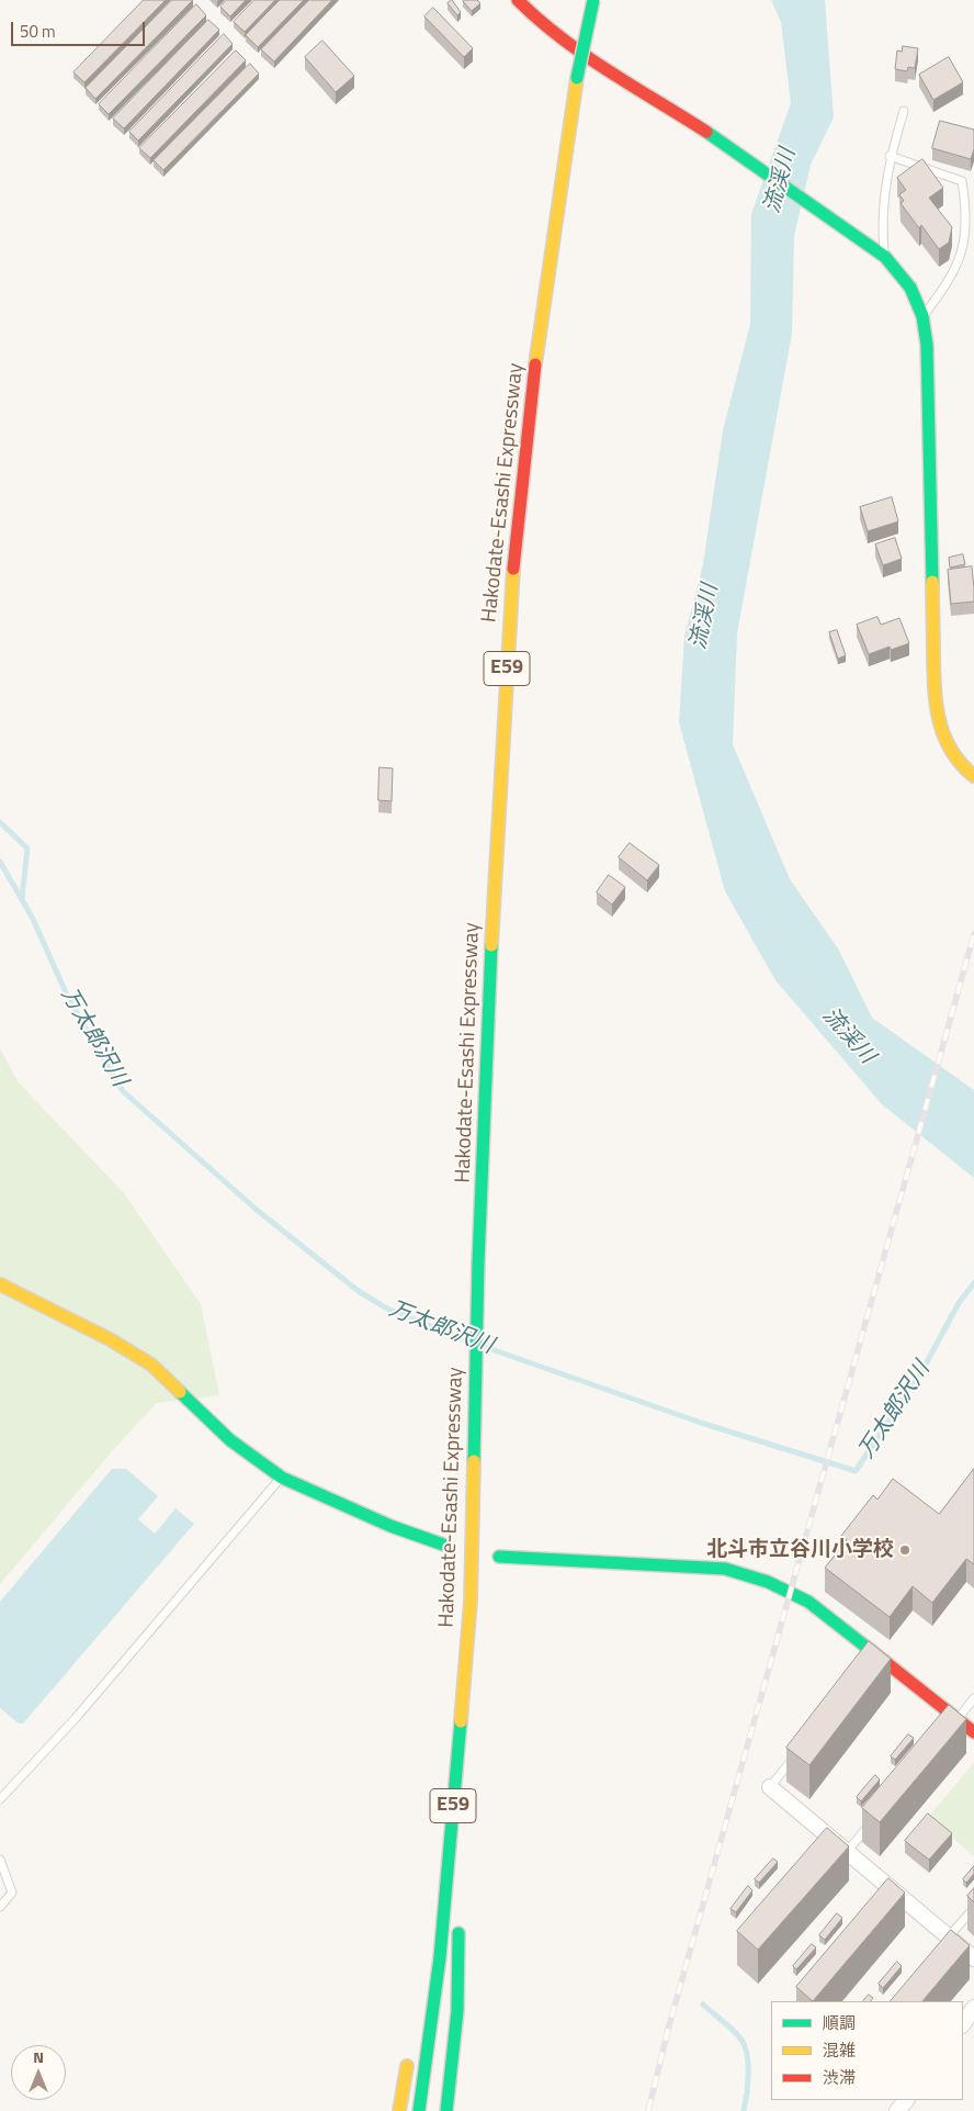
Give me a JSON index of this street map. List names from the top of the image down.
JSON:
{
  "streets": {
    "main road": ["Hakodate-Esashi Expressway", "E59"]
  },
  "water": ["流渓川", "万太郎沢川"],
  "places": ["北斗市立谷川小学校"],
  "legend": ["順調", "混雑", "渋滞"],
  "scale_bar": "50 m",
  "north": "top"
}
